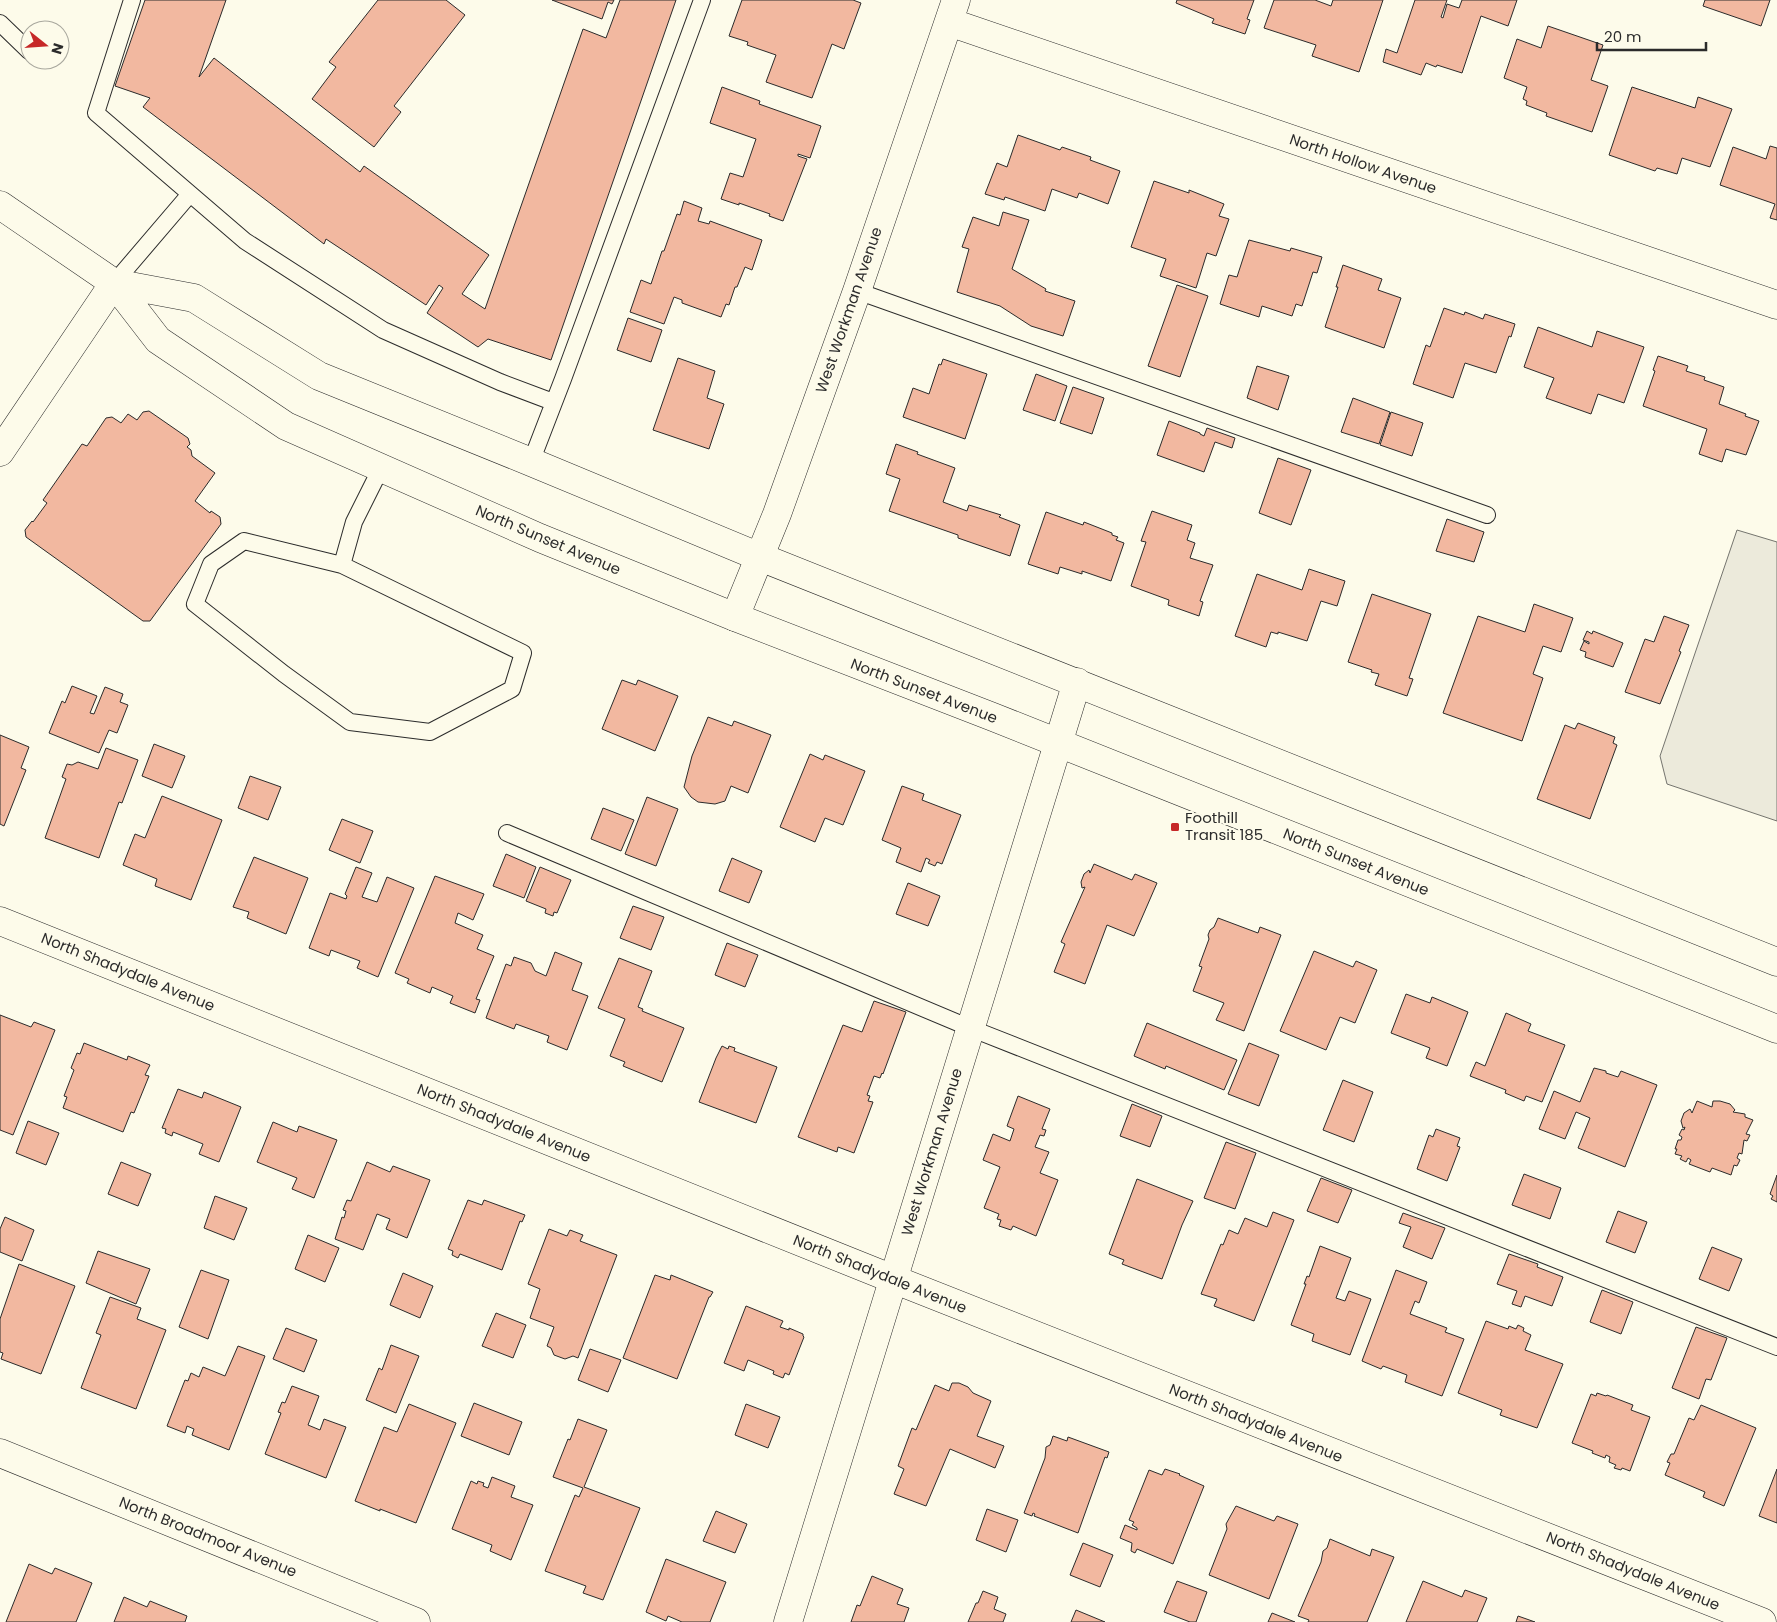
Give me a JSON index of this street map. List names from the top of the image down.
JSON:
{
  "streets": {
    "street": [
      "North Hollow Avenue",
      "West Workman Avenue",
      "North Sunset Avenue",
      "North Shadydale Avenue",
      "North Broadmoor Avenue"
    ]
  },
  "crossings": [
    ["North Hollow Avenue", "West Workman Avenue"],
    ["West Workman Avenue", "North Sunset Avenue"],
    ["West Workman Avenue", "North Shadydale Avenue"]
  ],
  "places": {
    "transit": ["Foothill Transit 185"]
  },
  "scale_bar": "20 m",
  "north": "right"
}
